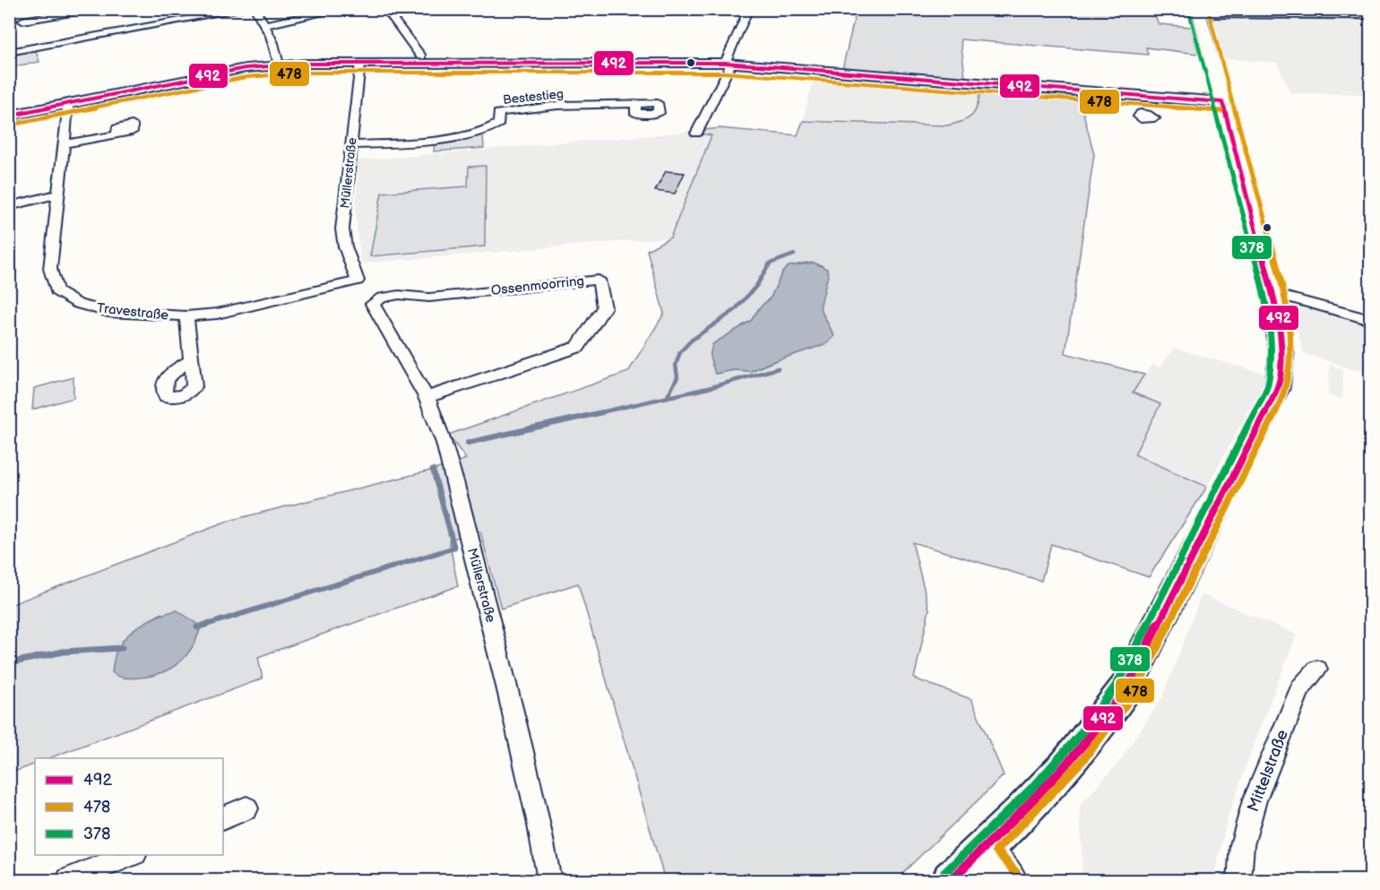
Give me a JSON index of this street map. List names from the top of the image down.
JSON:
{
  "streets": {
    "street": [
      "Bestestieg",
      "Müllerstraße",
      "Ossenmoorring",
      "Travestraße",
      "Mittelstraße"
    ]
  },
  "crossings": [
    ["Bestestieg", "Müllerstraße"],
    ["Müllerstraße", "Ossenmoorring"],
    ["Müllerstraße", "Travestraße"]
  ],
  "lines": ["transit line 478", "transit line 378", "transit line 492"],
  "legend": ["492", "478", "378"]
}
